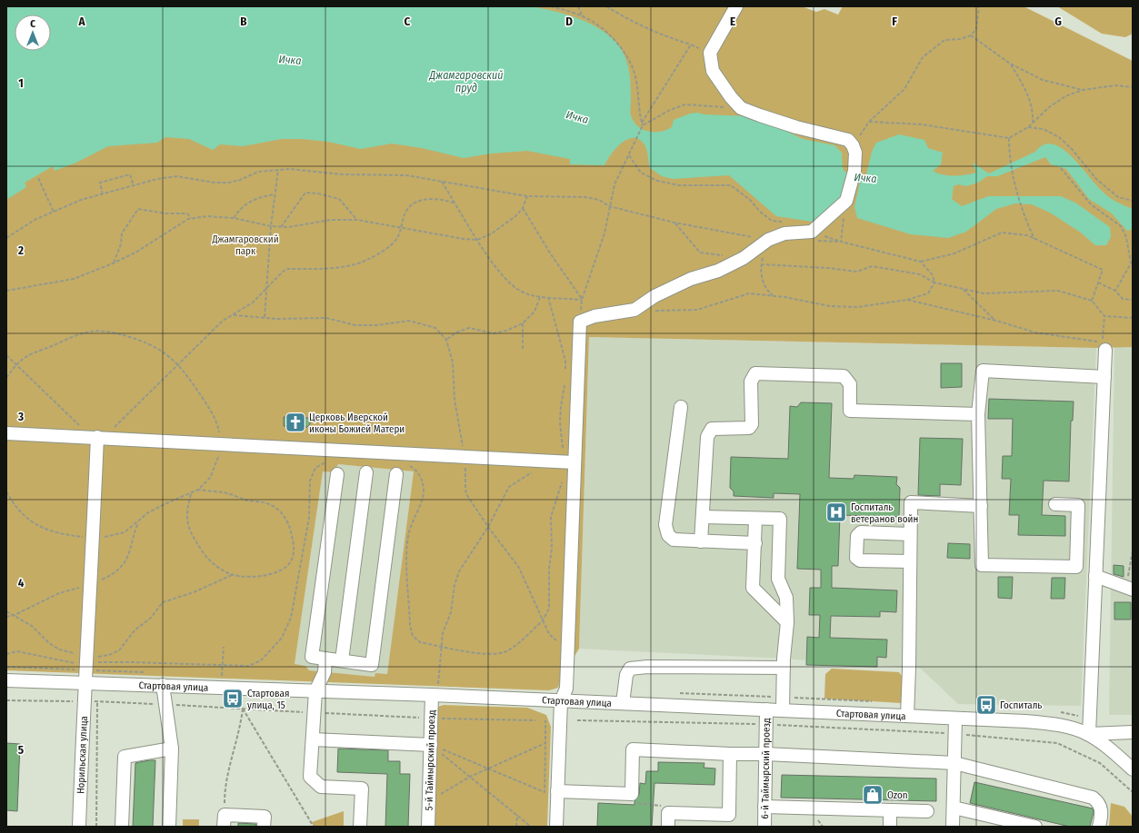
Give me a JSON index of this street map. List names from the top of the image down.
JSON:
{
  "streets": {
    "street": [
      "Стартовая улица",
      "Норильская улица",
      "5-й Таймырский проезд",
      "6-й Таймырский проезд"
    ]
  },
  "crossings": [
    ["Стартовая улица", "Норильская улица"],
    ["Стартовая улица", "5-й Таймырский проезд"],
    ["Стартовая улица", "6-й Таймырский проезд"]
  ],
  "water": ["Ичка", "Джамгаровский пруд"],
  "parks": ["Джамгаровский парк"],
  "places": {
    "church": ["Церковь Иверской иконы Божией Матери"],
    "hospital": ["Госпиталь ветеранов войн"],
    "bus stop": ["Стартовая улица, 15", "Госпиталь"],
    "shop": ["Ozon"]
  },
  "north": "top",
  "grid": {
    "columns": [
      "A",
      "B",
      "C",
      "D",
      "E",
      "F",
      "G"
    ],
    "rows": [
      "1",
      "2",
      "3",
      "4",
      "5"
    ]
  }
}
